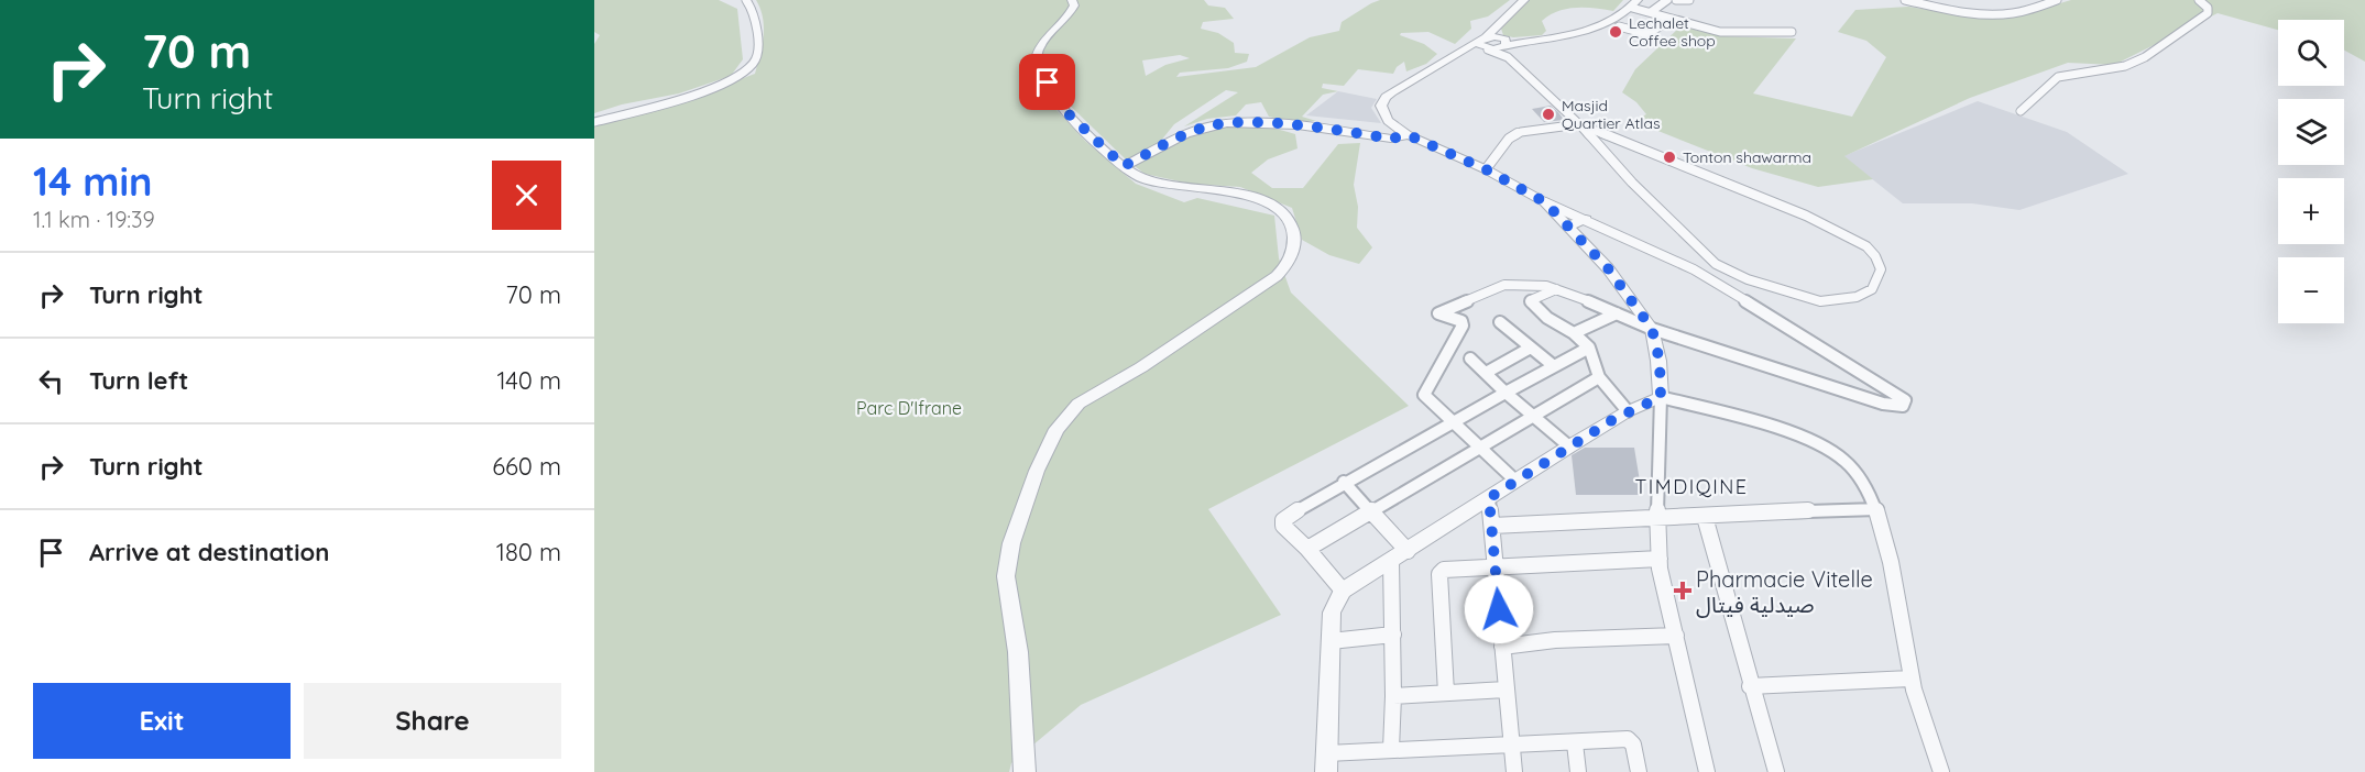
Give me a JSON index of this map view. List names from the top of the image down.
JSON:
{
  "districts": ["TIMDIQINE"],
  "parks": ["Parc D'Ifrane"],
  "places": {
    "other": ["Lechalet Coffee shop", "Masjid Quartier Atlas", "Tonton shawarma"],
    "health": ["Pharmacie Vitelle صيدلية فيتال"]
  },
  "page": {
    "turn": ["70 m", "Turn right"],
    "map_buttons": ["+", "−"],
    "heading": ["14 min", "1.1 km · 19:39"],
    "list": [
      {
        "name": "Turn right",
        "value": "70 m"
      },
      {
        "name": "Turn left",
        "value": "140 m"
      },
      {
        "name": "Turn right",
        "value": "660 m"
      },
      {
        "name": "Arrive at destination",
        "value": "180 m"
      }
    ],
    "buttons": ["Exit", "Share"]
  }
}
